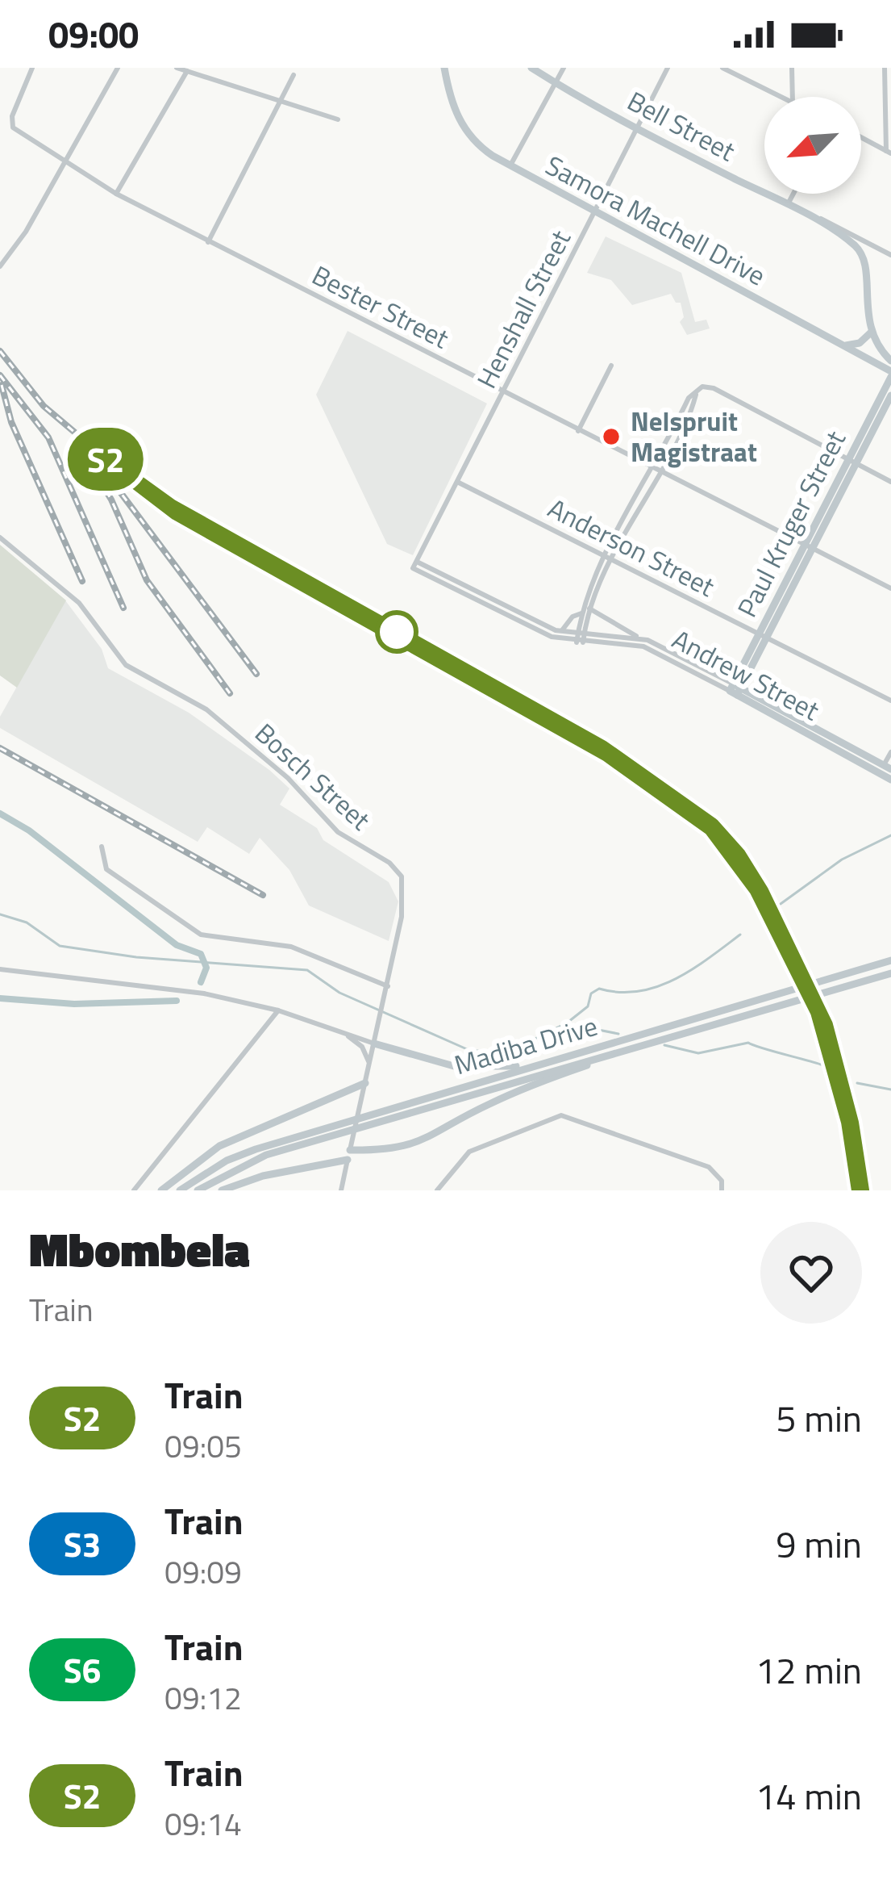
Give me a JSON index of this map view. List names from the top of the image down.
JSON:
{
  "streets": {
    "main road": [
      "Bell Street",
      "Samora Machell Drive",
      "Paul Kruger Street",
      "Andrew Street",
      "Madiba Drive"
    ],
    "street": [
      "Bester Street",
      "Henshall Street",
      "Anderson Street",
      "Bosch Street"
    ]
  },
  "crossings": [
    ["Bell Street", "Henshall Street"],
    ["Samora Machell Drive", "Henshall Street"],
    ["Samora Machell Drive", "Paul Kruger Street"],
    ["Bester Street", "Henshall Street"],
    ["Bester Street", "Paul Kruger Street"],
    ["Henshall Street", "Anderson Street"],
    ["Henshall Street", "Andrew Street"],
    ["Paul Kruger Street", "Anderson Street"],
    ["Paul Kruger Street", "Andrew Street"]
  ],
  "places": ["Nelspruit Magistraat"],
  "north": "bottom left",
  "page": {
    "status": "09:00",
    "on_map": "S2",
    "heading": ["Mbombela", "Train"],
    "list": [
      {
        "mark": "S2",
        "name": "Train",
        "note": "09:05",
        "value": "5 min"
      },
      {
        "mark": "S3",
        "name": "Train",
        "note": "09:09",
        "value": "9 min"
      },
      {
        "mark": "S6",
        "name": "Train",
        "note": "09:12",
        "value": "12 min"
      },
      {
        "mark": "S2",
        "name": "Train",
        "note": "09:14",
        "value": "14 min"
      }
    ]
  }
}
